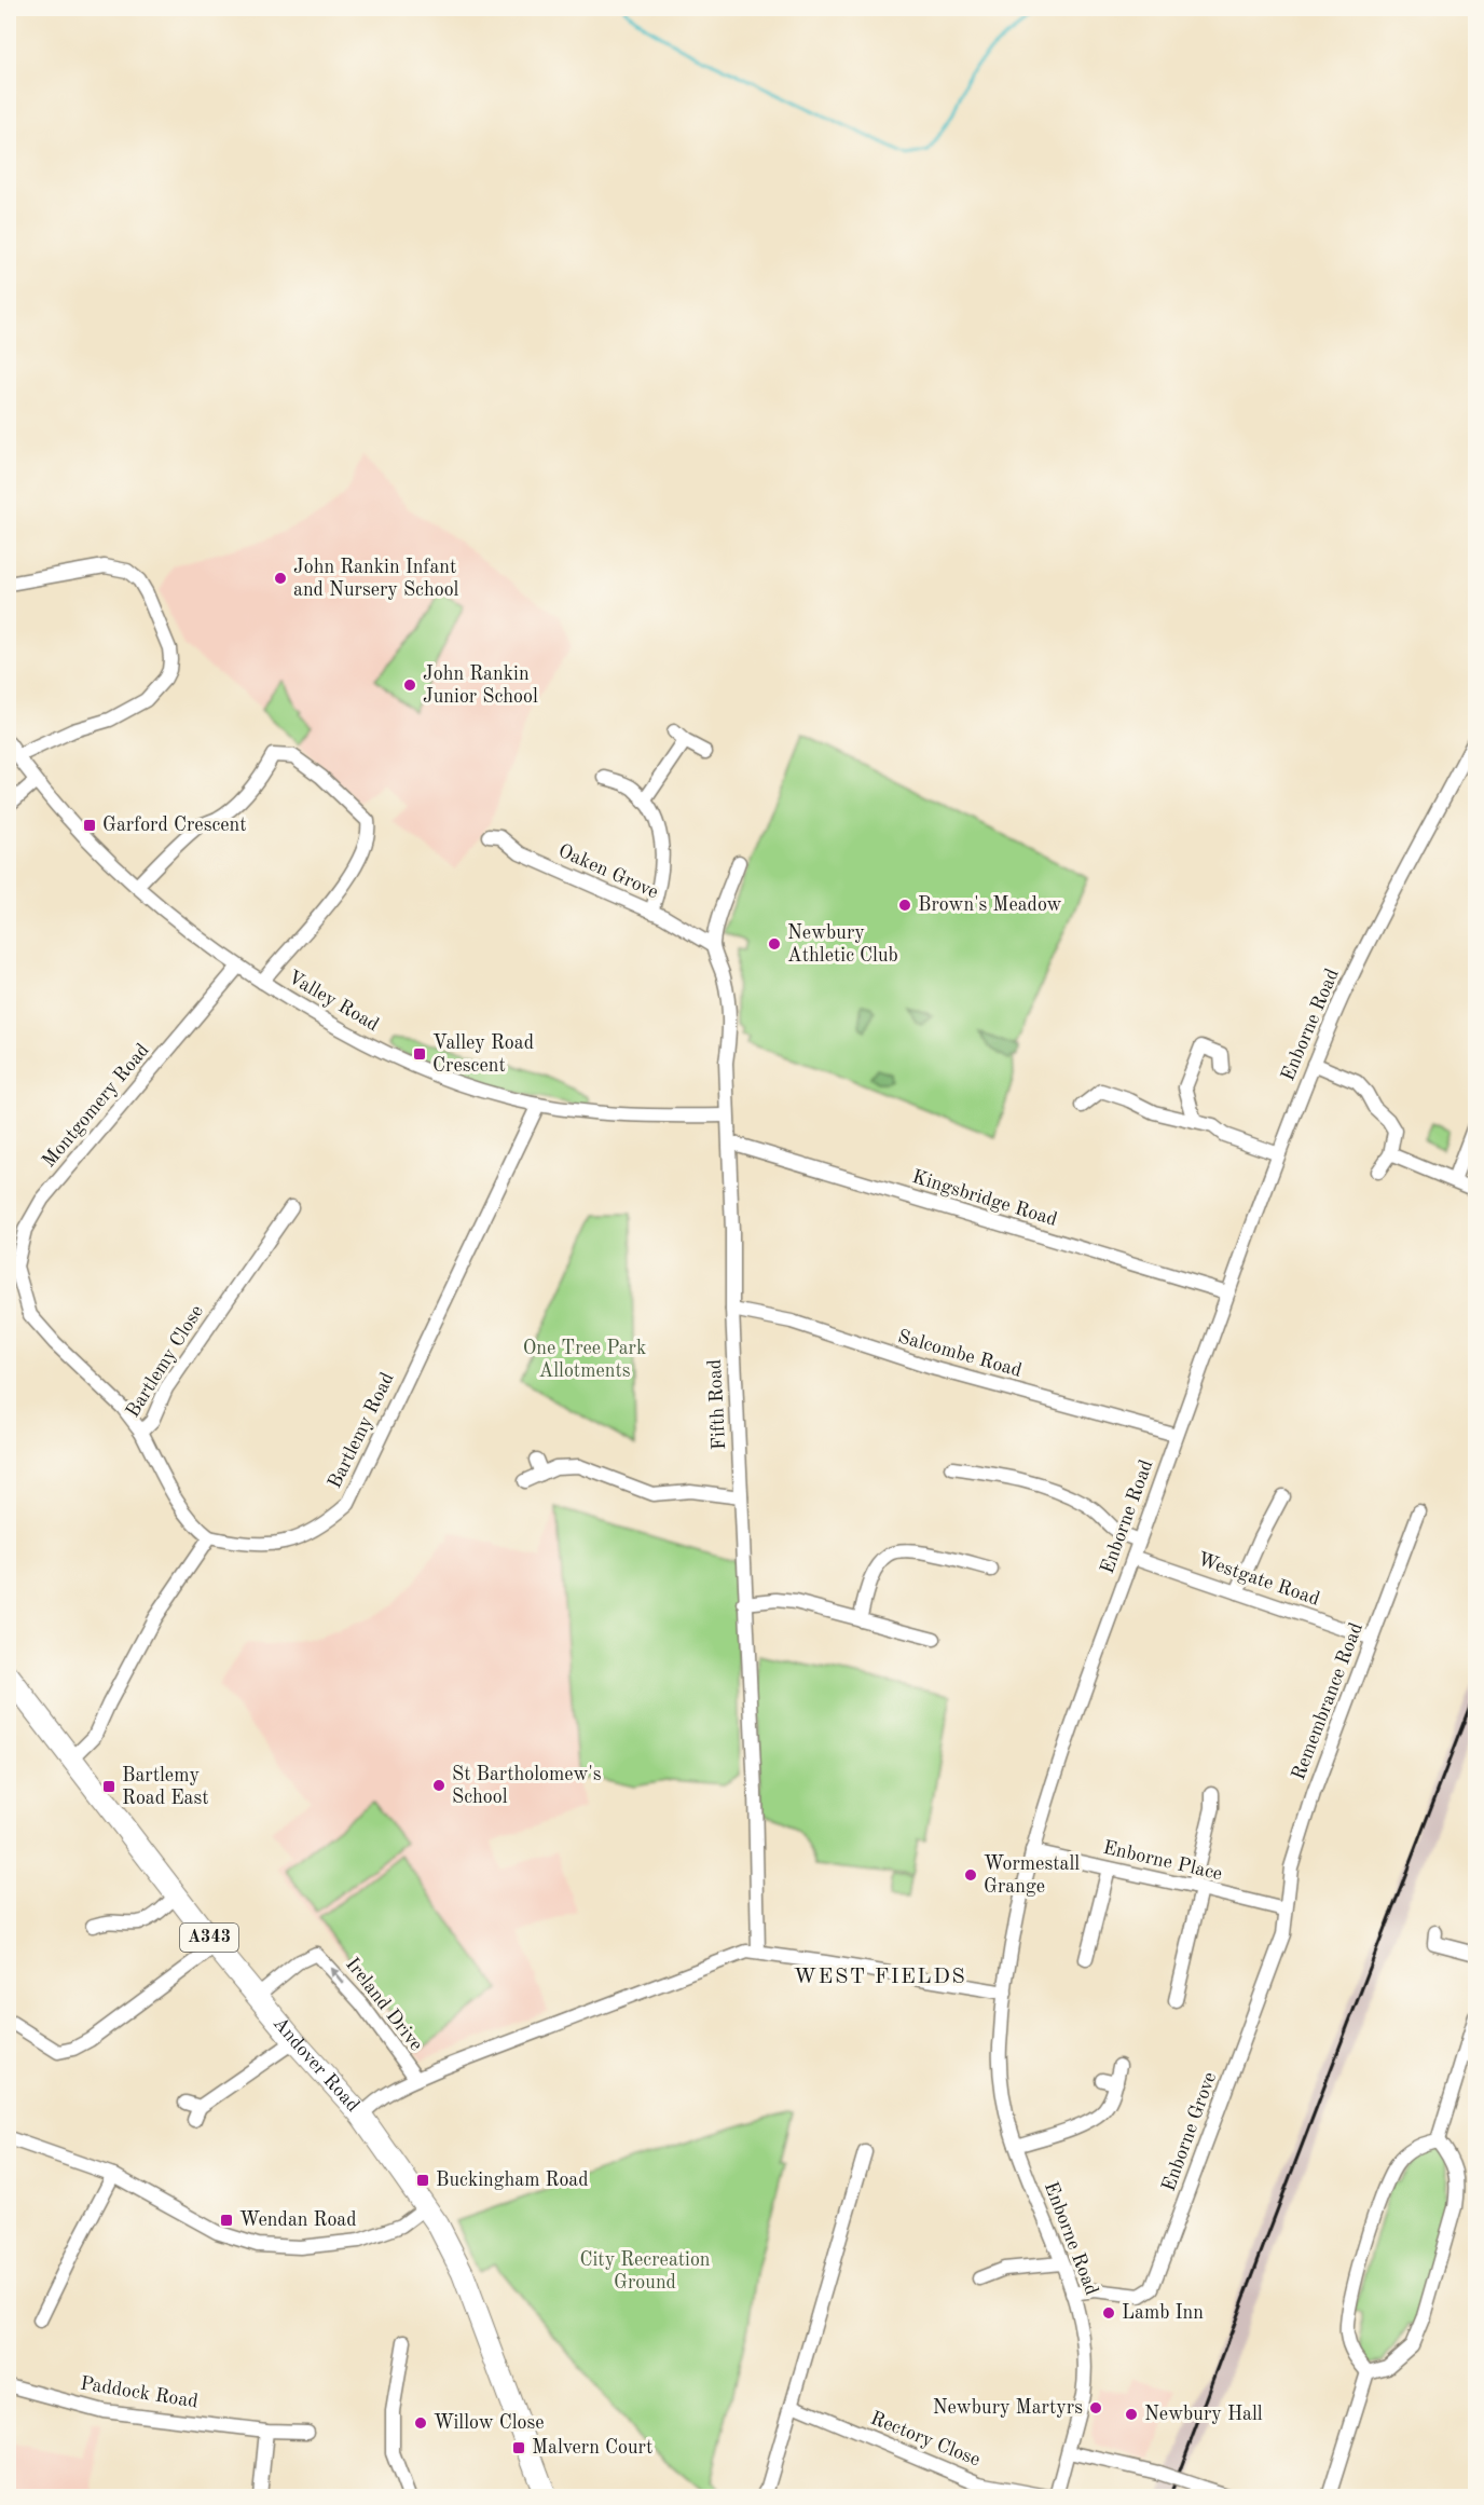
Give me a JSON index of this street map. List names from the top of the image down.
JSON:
{
  "streets": {
    "main road": ["A343", "Andover Road"],
    "street": [
      "Oaken Grove",
      "Valley Road",
      "Enborne Road",
      "Montgomery Road",
      "Kingsbridge Road",
      "Salcombe Road",
      "Bartlemy Close",
      "Fifth Road",
      "Bartlemy Road",
      "Westgate Road",
      "Remembrance Road",
      "Enborne Place",
      "Ireland Drive",
      "Enborne Grove",
      "Paddock Road",
      "Rectory Close"
    ]
  },
  "crossings": [
    ["Oaken Grove", "Fifth Road"],
    ["Valley Road", "Montgomery Road"],
    ["Valley Road", "Fifth Road"],
    ["Valley Road", "Bartlemy Road"],
    ["Enborne Road", "Kingsbridge Road"],
    ["Enborne Road", "Salcombe Road"],
    ["Enborne Road", "Westgate Road"],
    ["Enborne Road", "Enborne Place"],
    ["Enborne Road", "Enborne Grove"],
    ["Montgomery Road", "Bartlemy Close"],
    ["Kingsbridge Road", "Fifth Road"],
    ["Salcombe Road", "Fifth Road"],
    ["Bartlemy Close", "Bartlemy Road"],
    ["Westgate Road", "Remembrance Road"],
    ["Remembrance Road", "Enborne Place"],
    ["Remembrance Road", "Enborne Grove"],
    ["Enborne Place", "Enborne Grove"],
    ["Ireland Drive", "Andover Road"]
  ],
  "districts": ["WEST FIELDS"],
  "parks": ["One Tree Park Allotments", "City Recreation Ground"],
  "places": {
    "other": [
      "John Rankin Infant and Nursery School",
      "John Rankin Junior School",
      "Brown's Meadow",
      "Newbury Athletic Club",
      "St Bartholomew's School",
      "Wormestall Grange",
      "Lamb Inn",
      "Newbury Martyrs",
      "Newbury Hall",
      "Willow Close"
    ],
    "transit": [
      "Garford Crescent",
      "Valley Road Crescent",
      "Bartlemy Road East",
      "Buckingham Road",
      "Wendan Road",
      "Malvern Court"
    ]
  }
}
